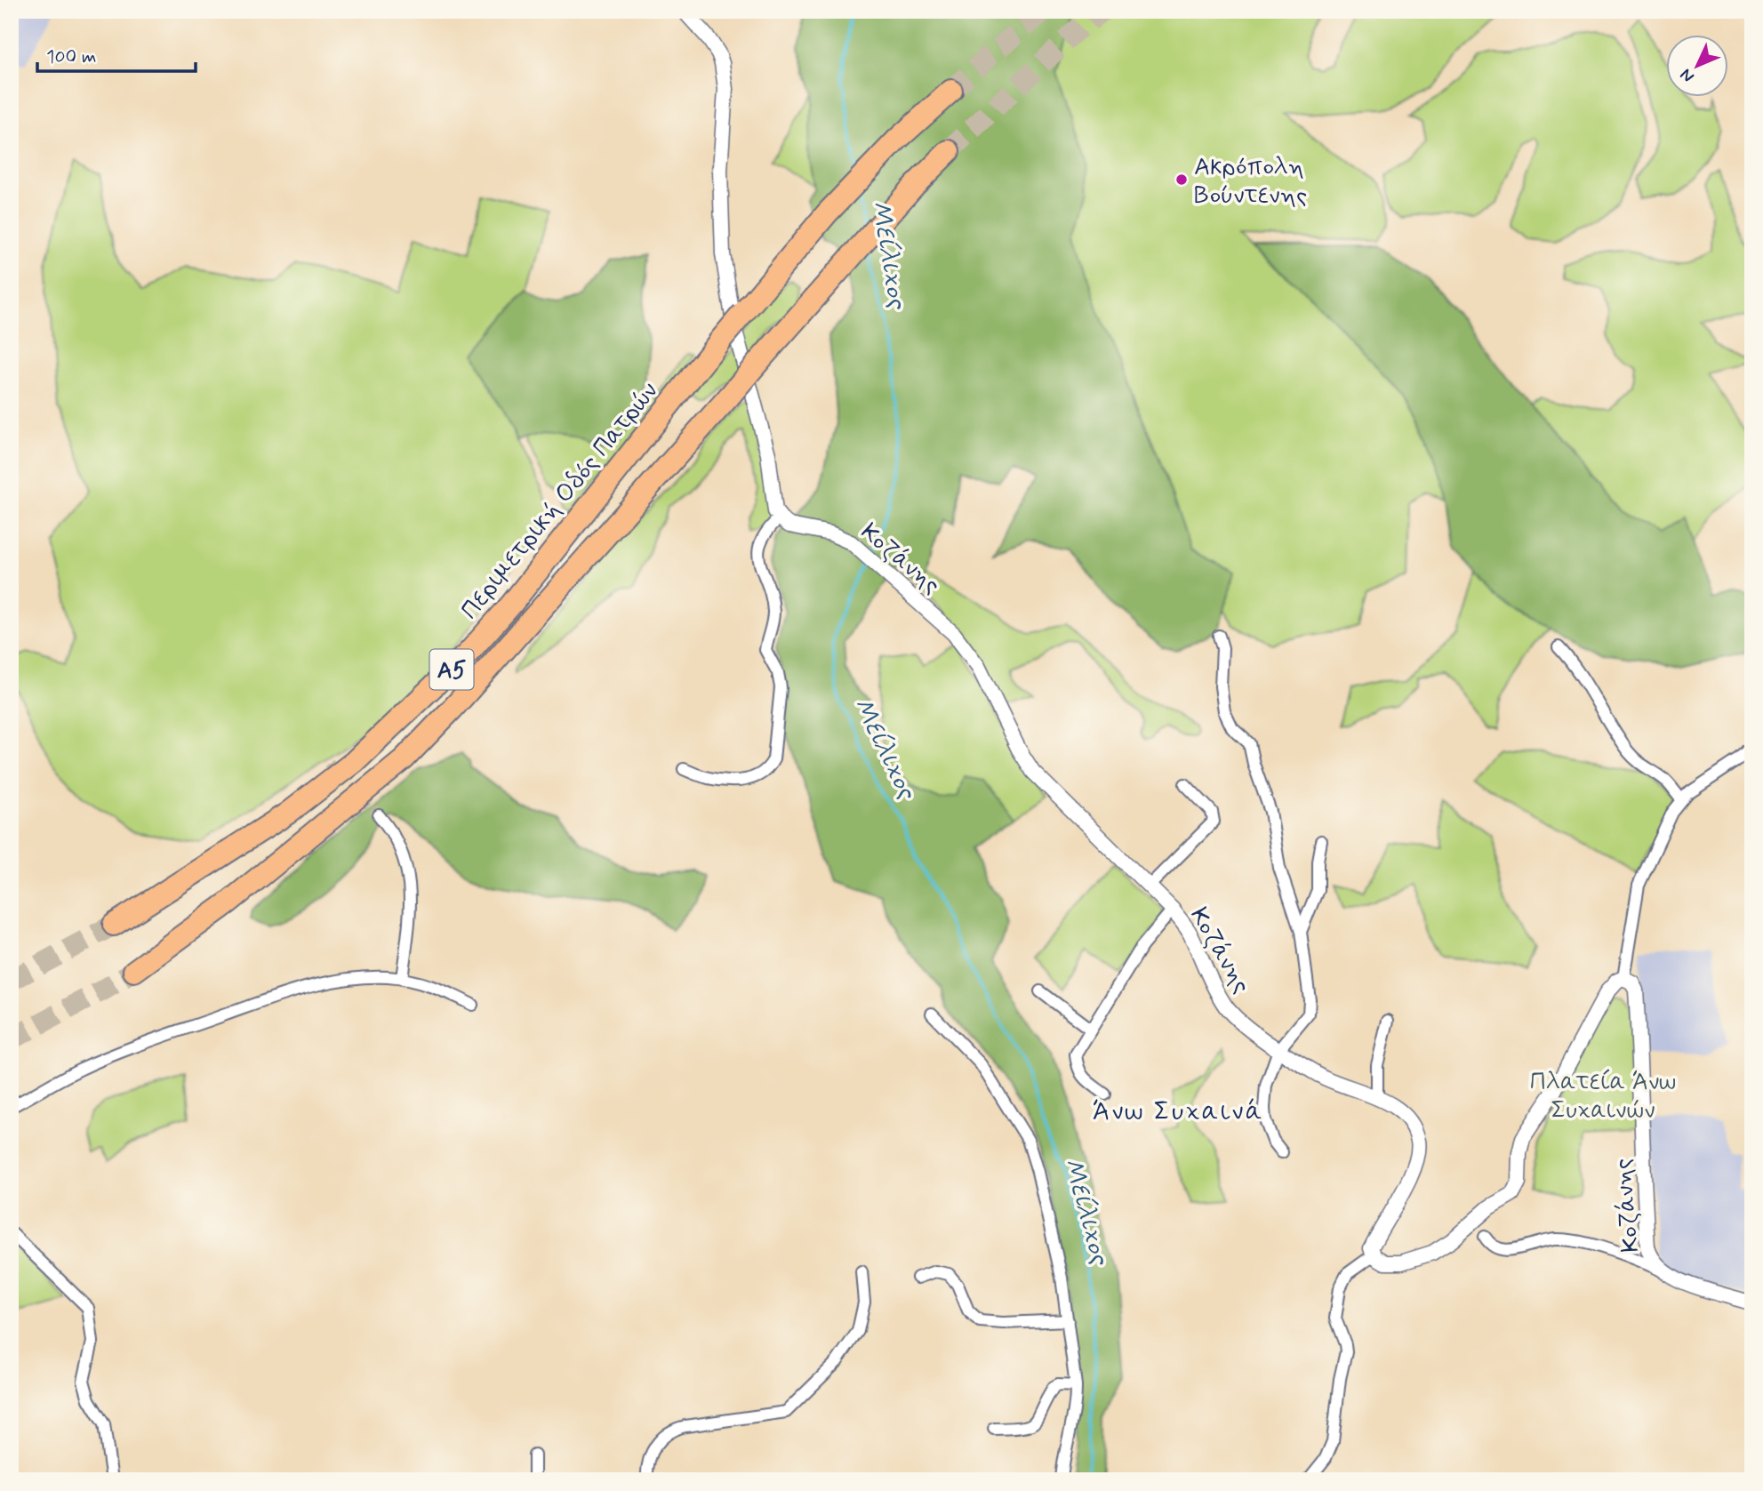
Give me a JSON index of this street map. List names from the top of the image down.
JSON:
{
  "streets": {
    "highway": ["Περιμετρική Οδός Πατρών", "Α5"],
    "street": ["Κοζάνης"]
  },
  "districts": ["Άνω Συχαινά"],
  "water": ["Μείλιχος"],
  "parks": ["Πλατεία Άνω Συχαινών"],
  "places": ["Ακρόπολη Βούντενης"],
  "scale_bar": "100 m",
  "north": "bottom left"
}
